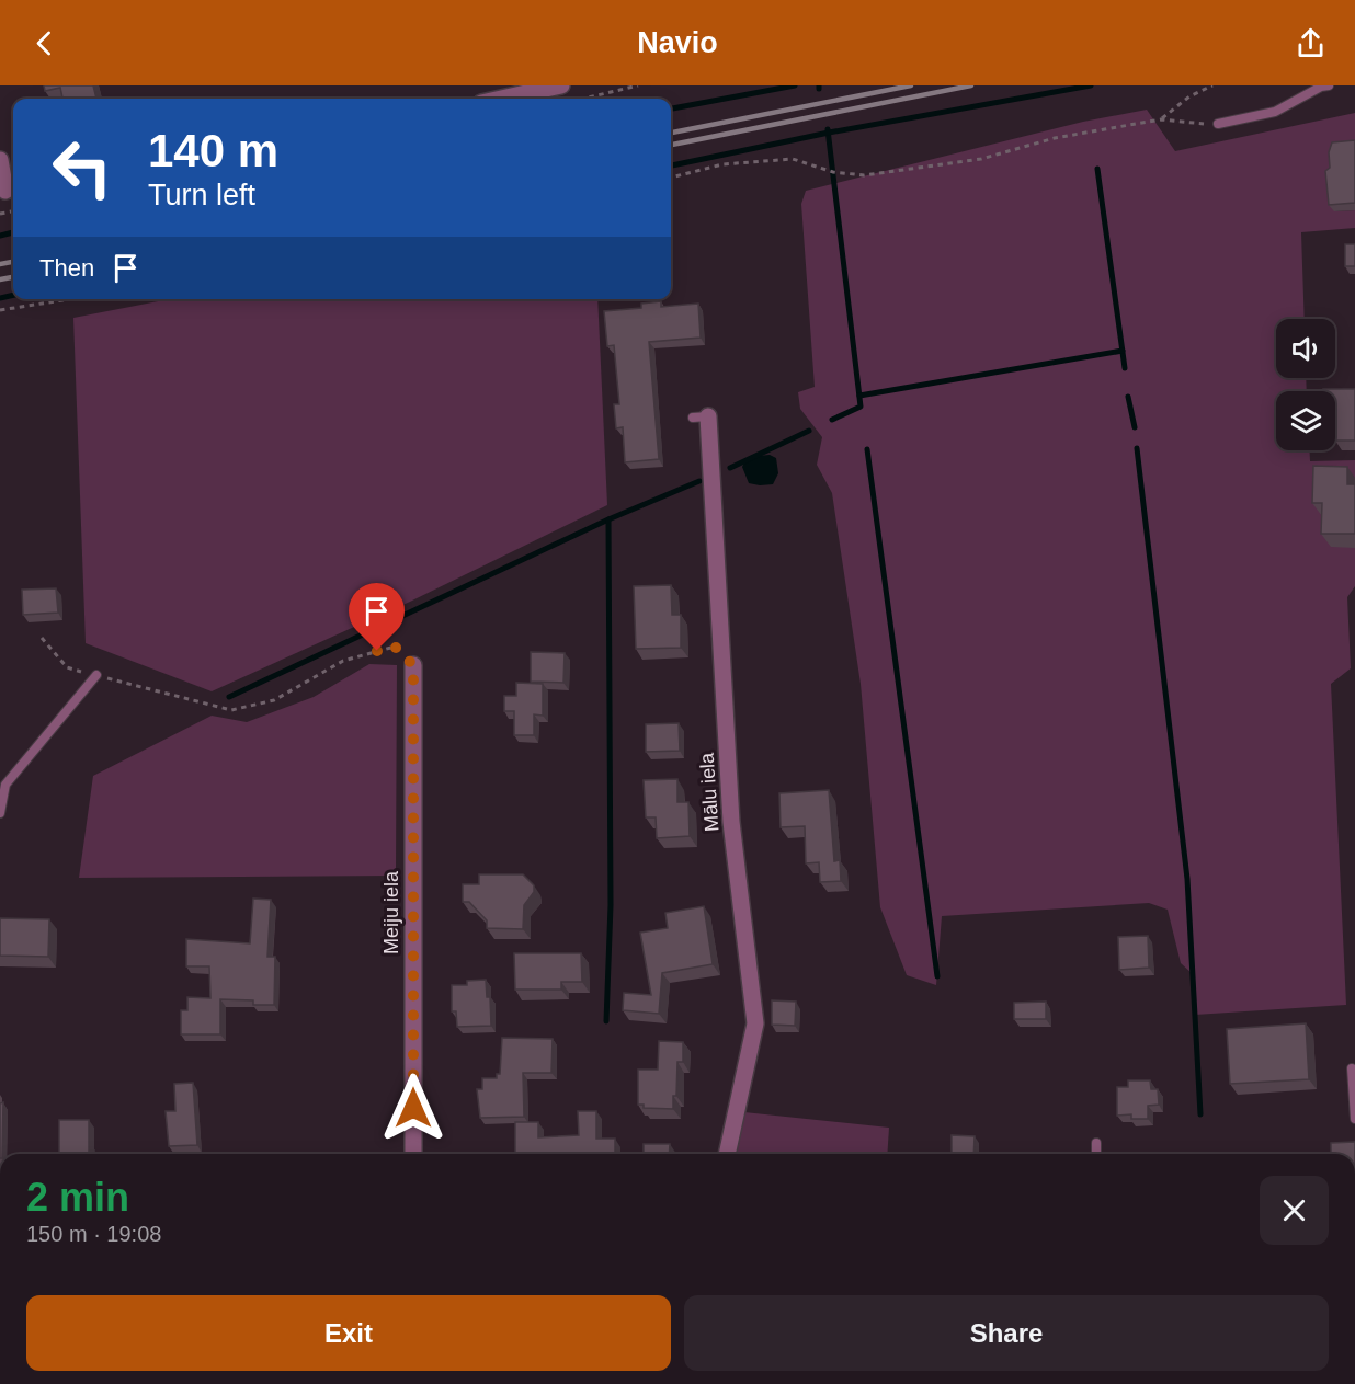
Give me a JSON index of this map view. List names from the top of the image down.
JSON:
{
  "streets": {
    "street": ["Mālu iela", "Meiju iela"]
  },
  "page": {
    "header": "Navio",
    "turn": ["140 m", "Turn left"],
    "then": "Then",
    "heading": ["2 min", "150 m · 19:08"],
    "buttons": ["Exit", "Share"]
  }
}
